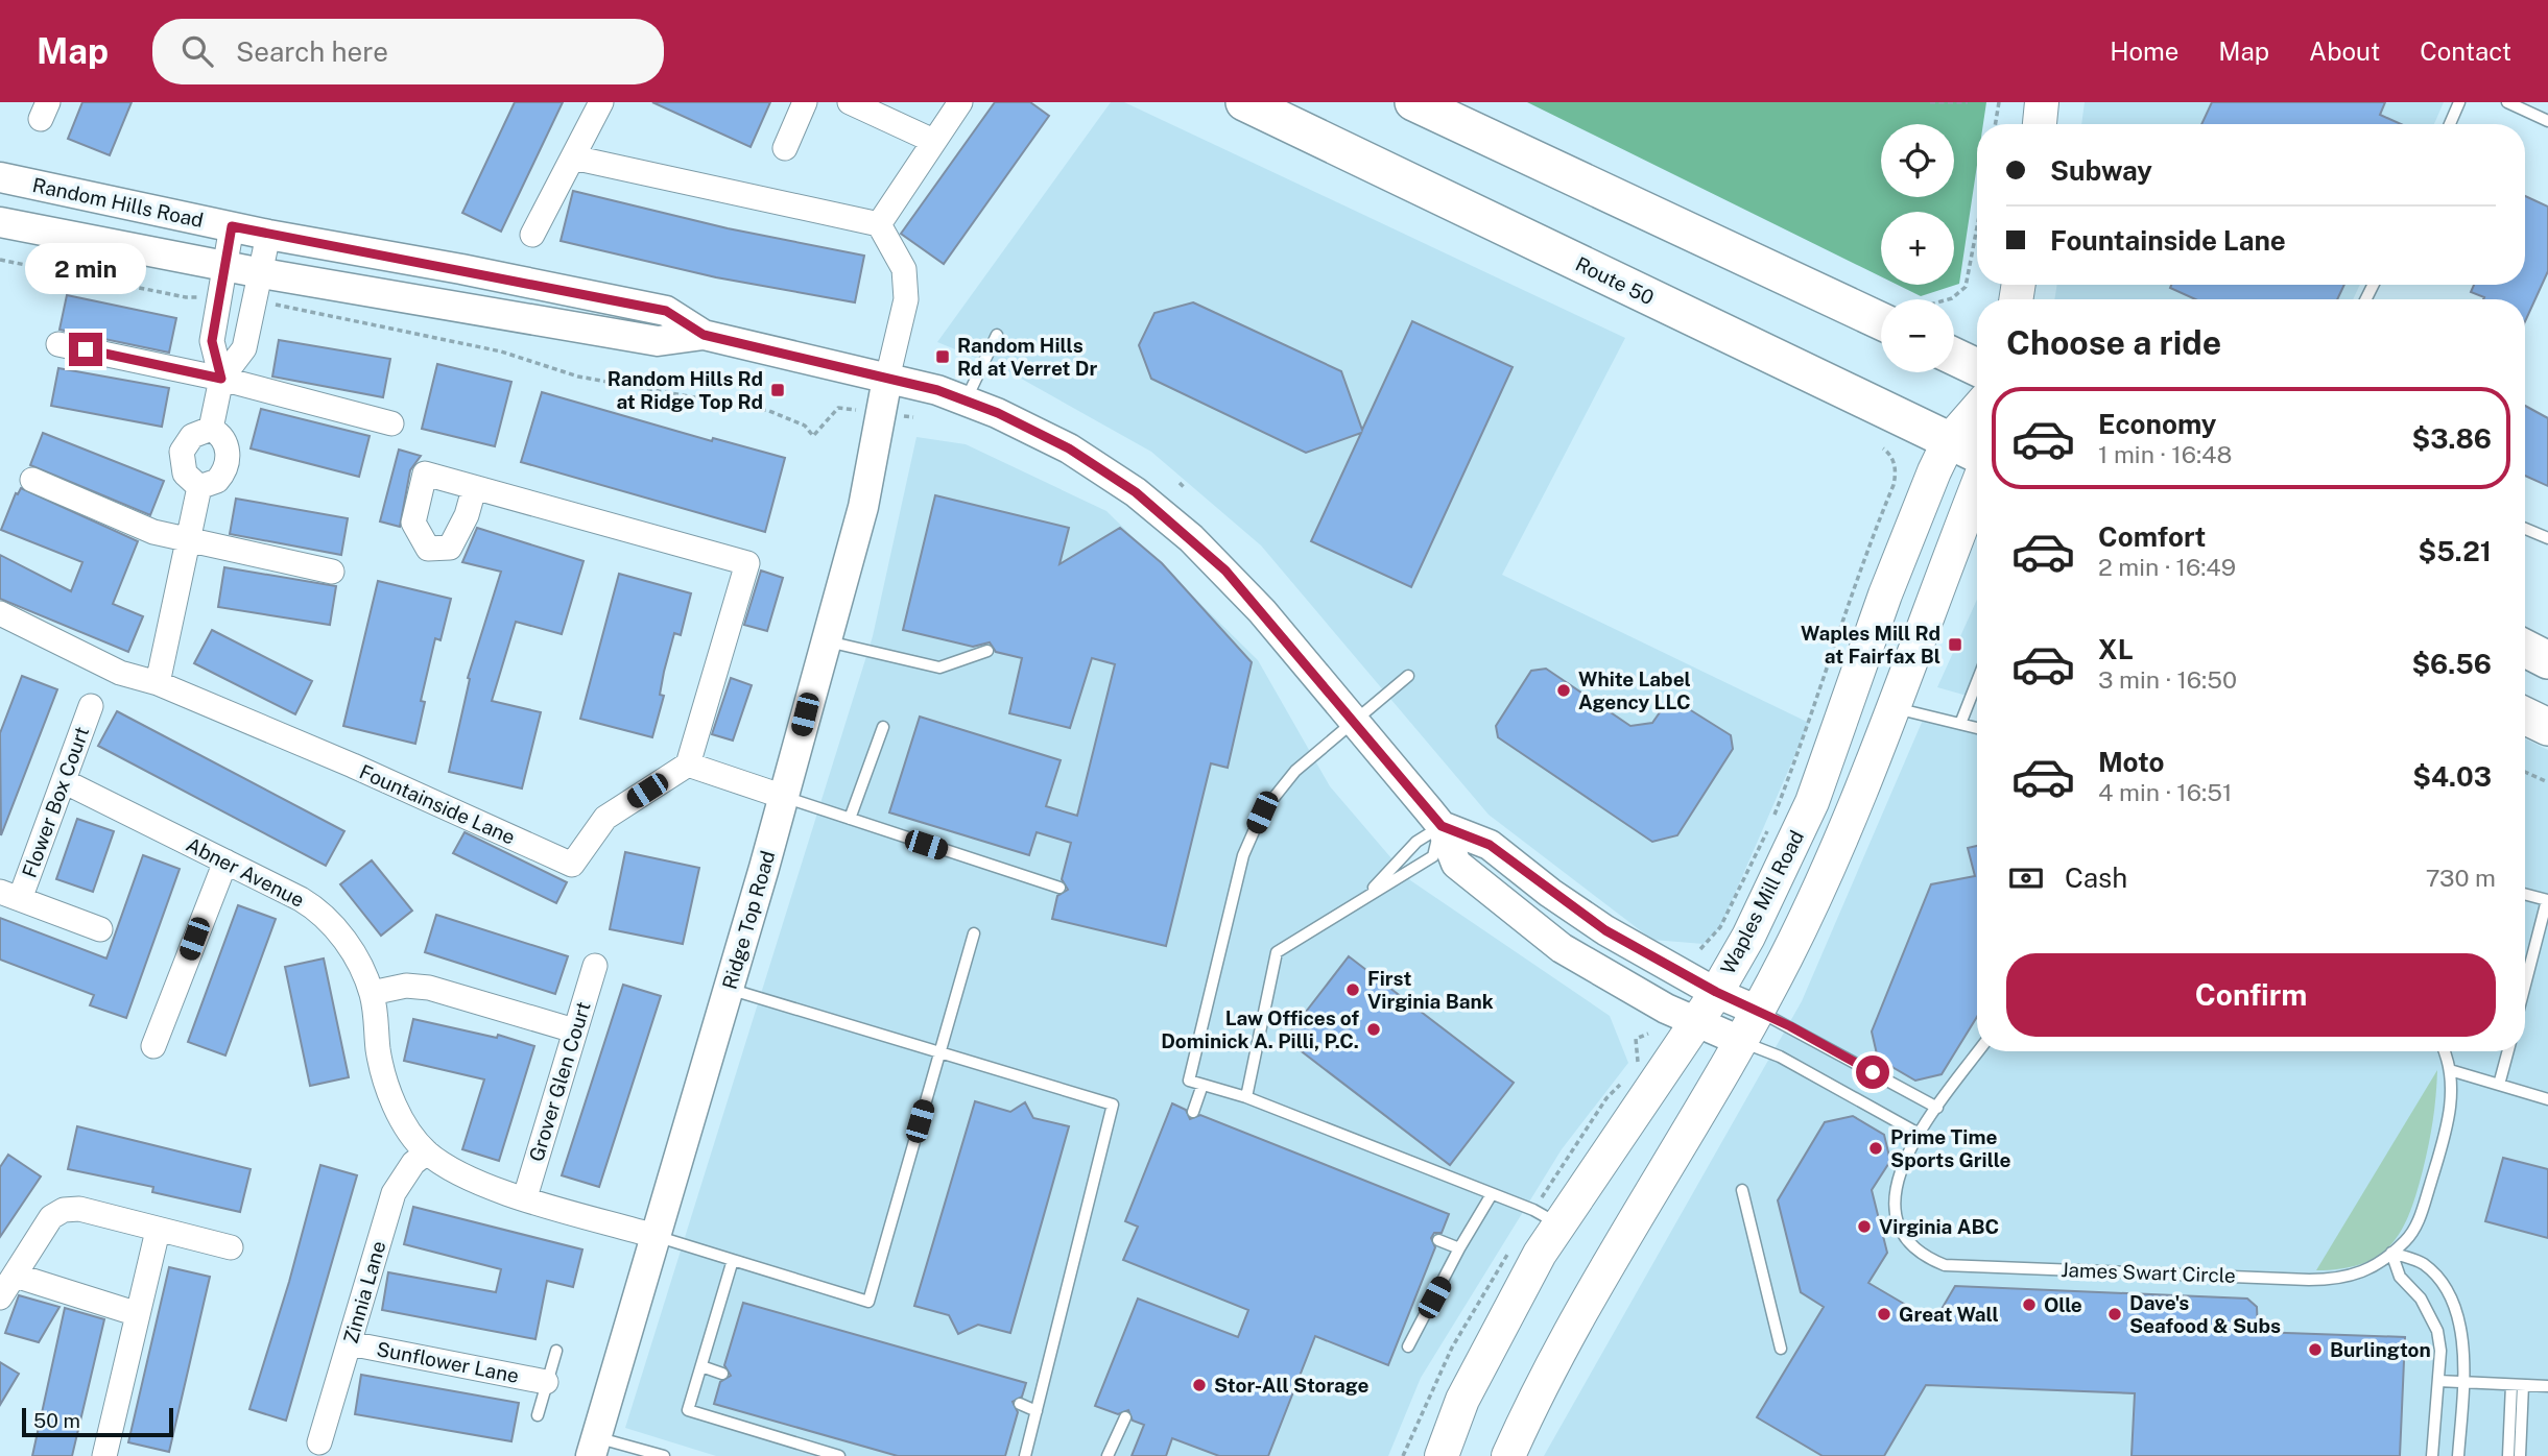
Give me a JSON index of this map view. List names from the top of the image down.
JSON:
{
  "streets": {
    "main road": ["Route 50", "Waples Mill Road"],
    "street": [
      "Random Hills Road",
      "Flower Box Court",
      "Fountainside Lane",
      "Abner Avenue",
      "Ridge Top Road",
      "Grover Glen Court",
      "Zinnia Lane",
      "Sunflower Lane"
    ],
    "lane": ["James Swart Circle"]
  },
  "crossings": [
    ["Random Hills Road", "Waples Mill Road"],
    ["Random Hills Road", "Ridge Top Road"],
    ["Route 50", "Waples Mill Road"],
    ["Flower Box Court", "Abner Avenue"],
    ["Abner Avenue", "Ridge Top Road"],
    ["Abner Avenue", "Grover Glen Court"],
    ["Abner Avenue", "Zinnia Lane"],
    ["Zinnia Lane", "Sunflower Lane"]
  ],
  "places": {
    "transit": ["Random Hills Rd at Verret Dr", "Random Hills Rd at Ridge Top Rd", "Waples Mill Rd at Fairfax Bl"],
    "other": [
      "White Label Agency LLC",
      "First Virginia Bank",
      "Law Offices of Dominick A. Pilli, P.C.",
      "Prime Time Sports Grille",
      "Virginia ABC",
      "Olle",
      "Great Wall",
      "Dave's Seafood & Subs",
      "Burlington",
      "Stor-All Storage"
    ]
  },
  "scale_bar": "50 m",
  "page": {
    "header": "Map",
    "search": "Search here",
    "nav": [
      "Home",
      "Map",
      "About",
      "Contact"
    ],
    "map_buttons": ["+", "−"],
    "banner": ["Subway", "Fountainside Lane"],
    "bubble": "2 min",
    "heading": "Choose a ride",
    "list": [
      {
        "name": "Economy",
        "note": "1 min · 16:48",
        "value": "$3.86"
      },
      {
        "name": "Comfort",
        "note": "2 min · 16:49",
        "value": "$5.21"
      },
      {
        "name": "XL",
        "note": "3 min · 16:50",
        "value": "$6.56"
      },
      {
        "name": "Moto",
        "note": "4 min · 16:51",
        "value": "$4.03"
      }
    ],
    "pay": ["Cash", "730 m"],
    "buttons": "Confirm",
    "scale": "50 m"
  }
}
